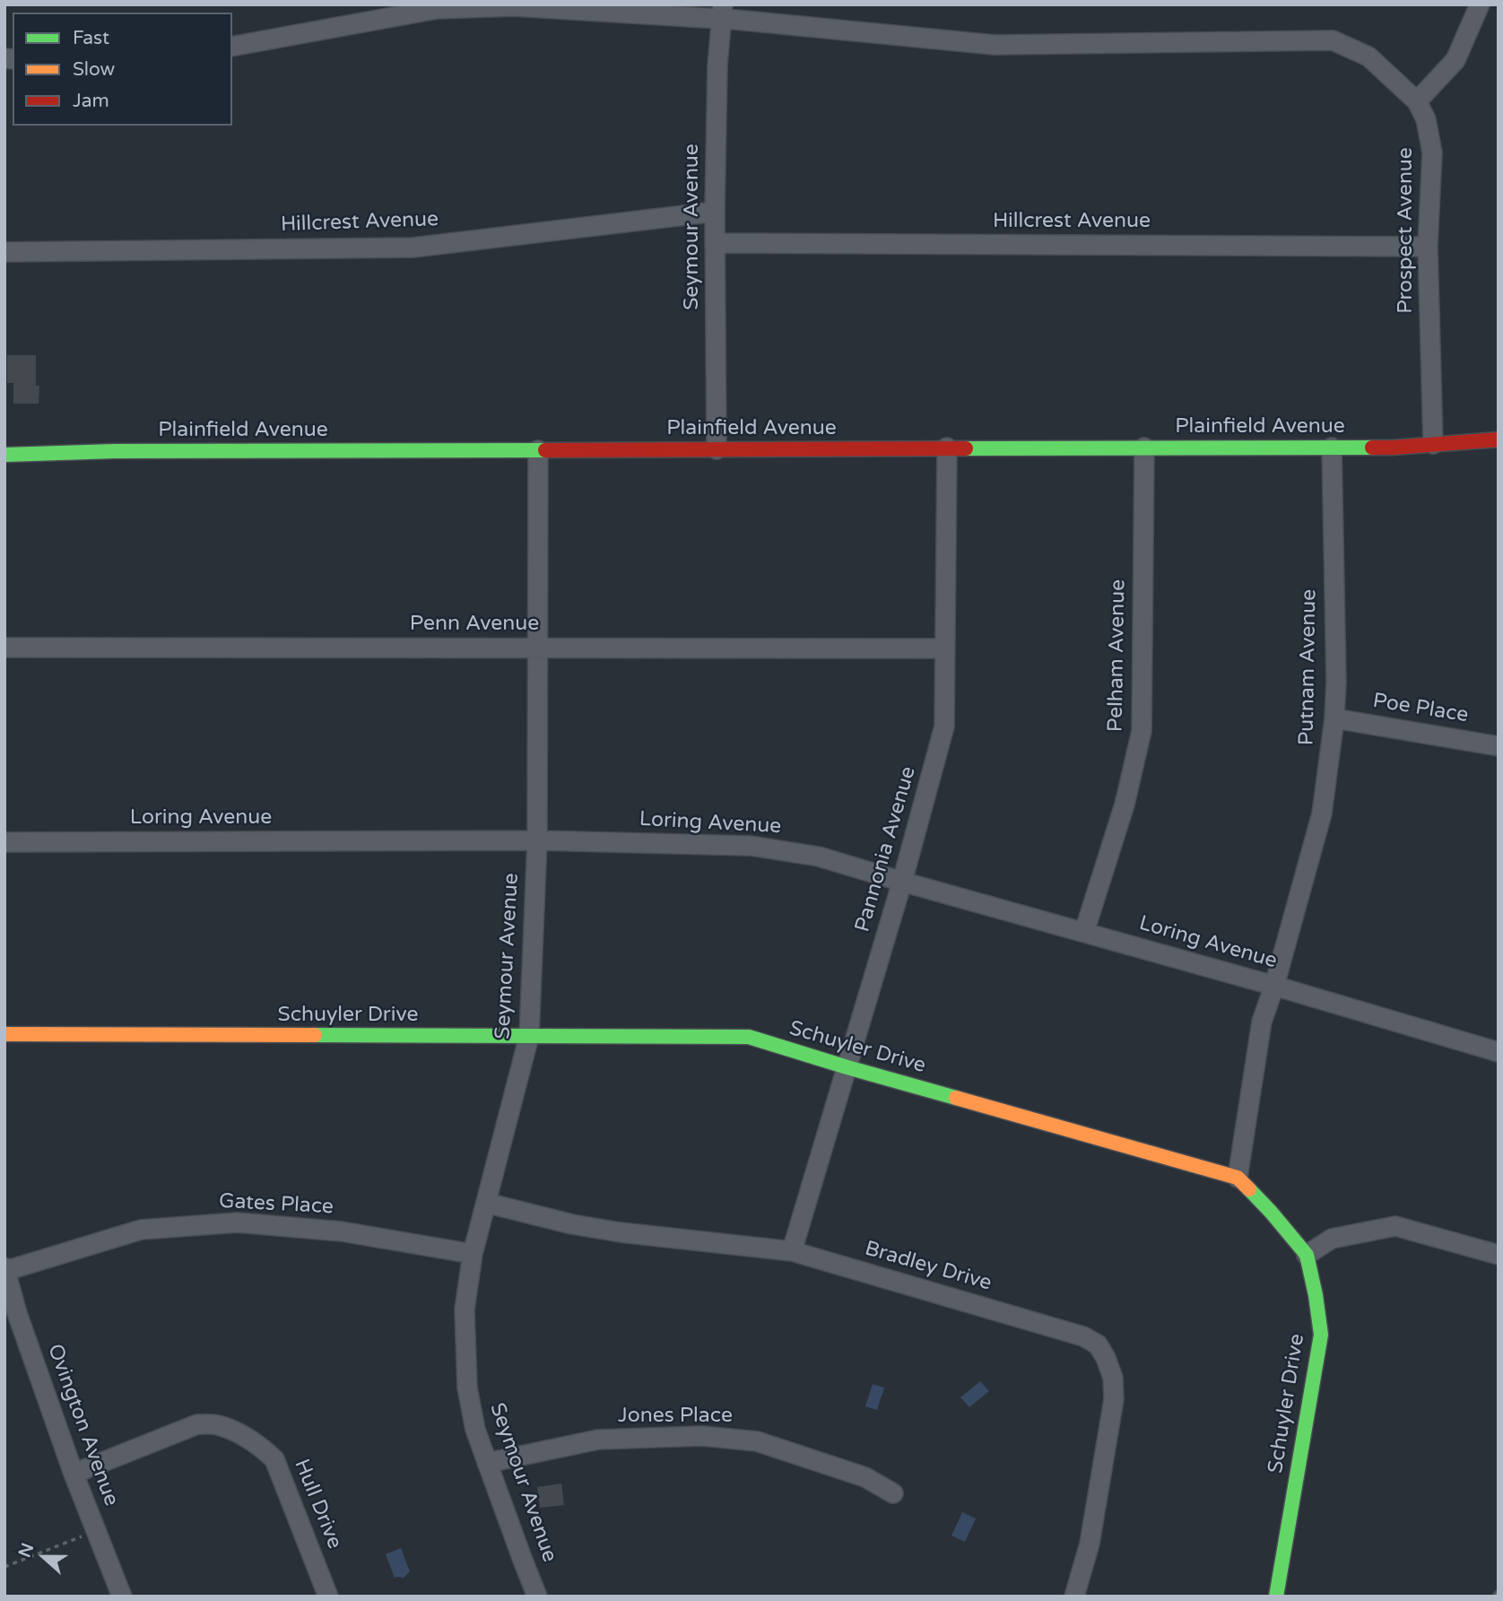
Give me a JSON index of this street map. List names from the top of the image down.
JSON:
{
  "streets": {
    "street": [
      "Hillcrest Avenue",
      "Seymour Avenue",
      "Prospect Avenue",
      "Plainfield Avenue",
      "Penn Avenue",
      "Pelham Avenue",
      "Putnam Avenue",
      "Poe Place",
      "Loring Avenue",
      "Pannonia Avenue",
      "Schuyler Drive",
      "Gates Place",
      "Bradley Drive",
      "Jones Place",
      "Ovington Avenue",
      "Hull Drive"
    ]
  },
  "crossings": [
    ["Hillcrest Avenue", "Seymour Avenue"],
    ["Hillcrest Avenue", "Prospect Avenue"],
    ["Seymour Avenue", "Prospect Avenue"],
    ["Seymour Avenue", "Plainfield Avenue"],
    ["Seymour Avenue", "Penn Avenue"],
    ["Seymour Avenue", "Loring Avenue"],
    ["Seymour Avenue", "Schuyler Drive"],
    ["Seymour Avenue", "Gates Place"],
    ["Seymour Avenue", "Bradley Drive"],
    ["Seymour Avenue", "Jones Place"],
    ["Prospect Avenue", "Plainfield Avenue"],
    ["Plainfield Avenue", "Pelham Avenue"],
    ["Plainfield Avenue", "Putnam Avenue"],
    ["Plainfield Avenue", "Pannonia Avenue"],
    ["Penn Avenue", "Pannonia Avenue"],
    ["Pelham Avenue", "Loring Avenue"],
    ["Putnam Avenue", "Poe Place"],
    ["Putnam Avenue", "Loring Avenue"],
    ["Putnam Avenue", "Schuyler Drive"],
    ["Loring Avenue", "Pannonia Avenue"],
    ["Pannonia Avenue", "Schuyler Drive"],
    ["Pannonia Avenue", "Bradley Drive"],
    ["Gates Place", "Ovington Avenue"],
    ["Ovington Avenue", "Hull Drive"]
  ],
  "legend": ["Fast", "Slow", "Jam"],
  "north": "left"
}
